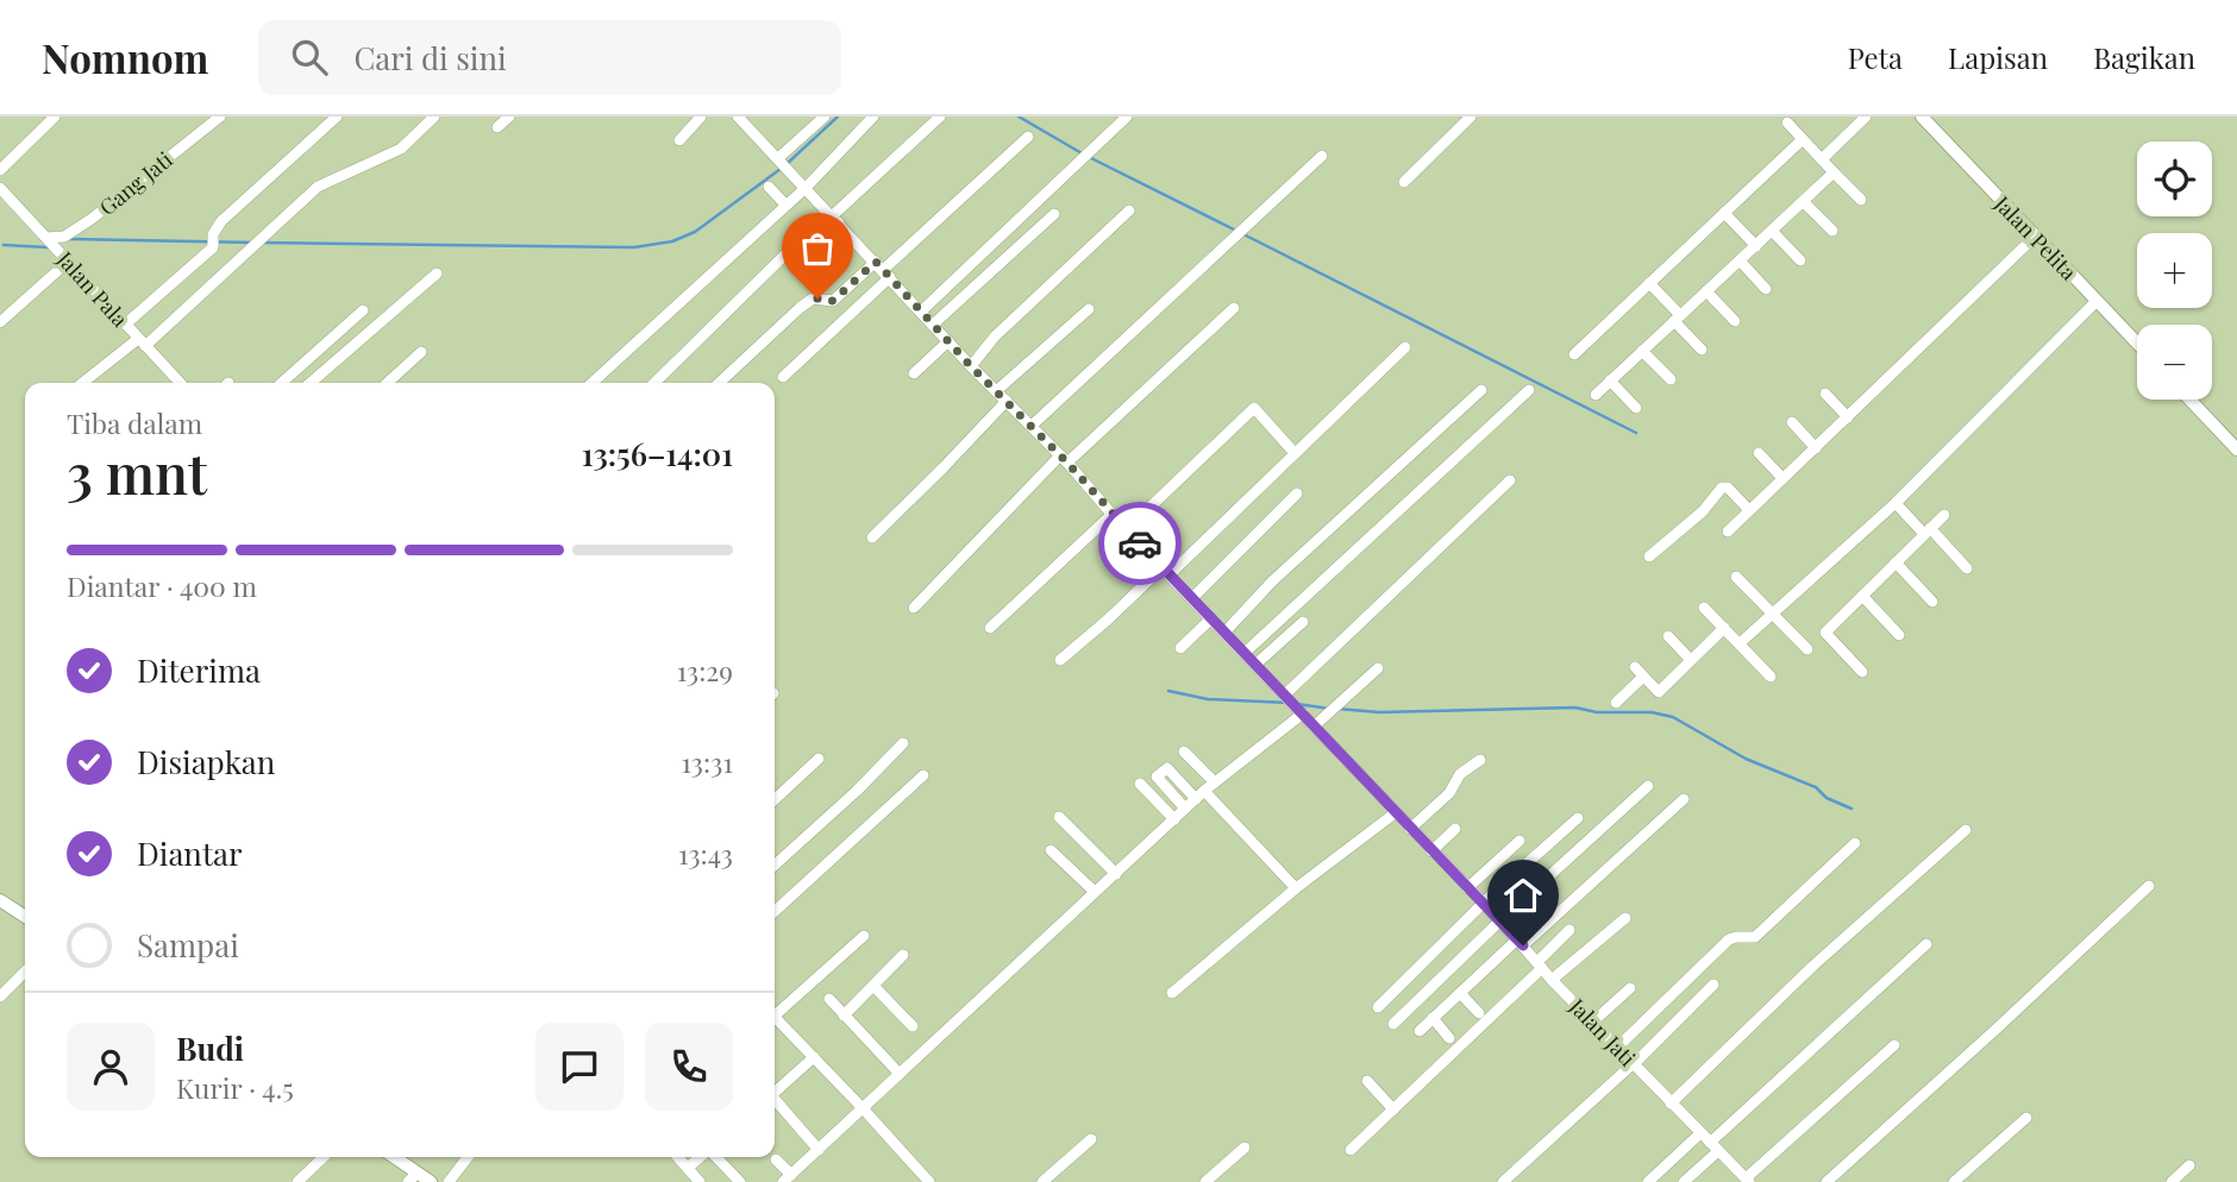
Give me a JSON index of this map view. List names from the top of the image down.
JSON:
{
  "streets": {
    "street": [
      "Gang Jati",
      "Jalan Pelita",
      "Jalan Pala",
      "Jalan Jati"
    ]
  },
  "crossings": [
    ["Gang Jati", "Jalan Pala"]
  ],
  "page": {
    "header": "Nomnom",
    "search": "Cari di sini",
    "nav": ["Peta", "Lapisan", "Bagikan"],
    "map_buttons": ["+", "−"],
    "heading": ["3 mnt", "Tiba dalam", "13:56–14:01"],
    "panel": ["Budi", "Kurir · 4.5"],
    "bar": "Diantar · 400 m",
    "list": [
      ["Diterima", "13:29"],
      ["Disiapkan", "13:31"],
      ["Diantar", "13:43"],
      "Sampai"
    ]
  }
}
